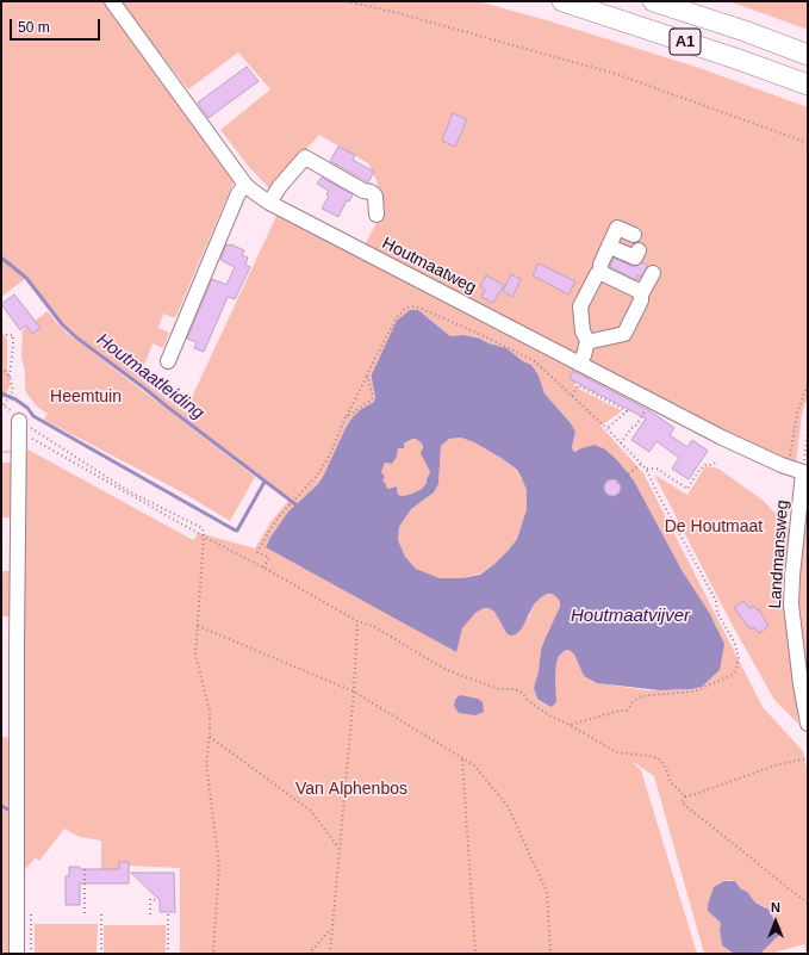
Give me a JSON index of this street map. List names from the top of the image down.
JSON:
{
  "streets": {
    "highway": ["A1"],
    "street": ["Houtmaatweg", "Landmansweg"]
  },
  "crossings": [
    ["Houtmaatweg", "Landmansweg"]
  ],
  "water": ["Houtmaatleiding", "Houtmaatvijver"],
  "parks": ["Heemtuin", "De Houtmaat", "Van Alphenbos"],
  "scale_bar": "50 m",
  "north": "top"
}
